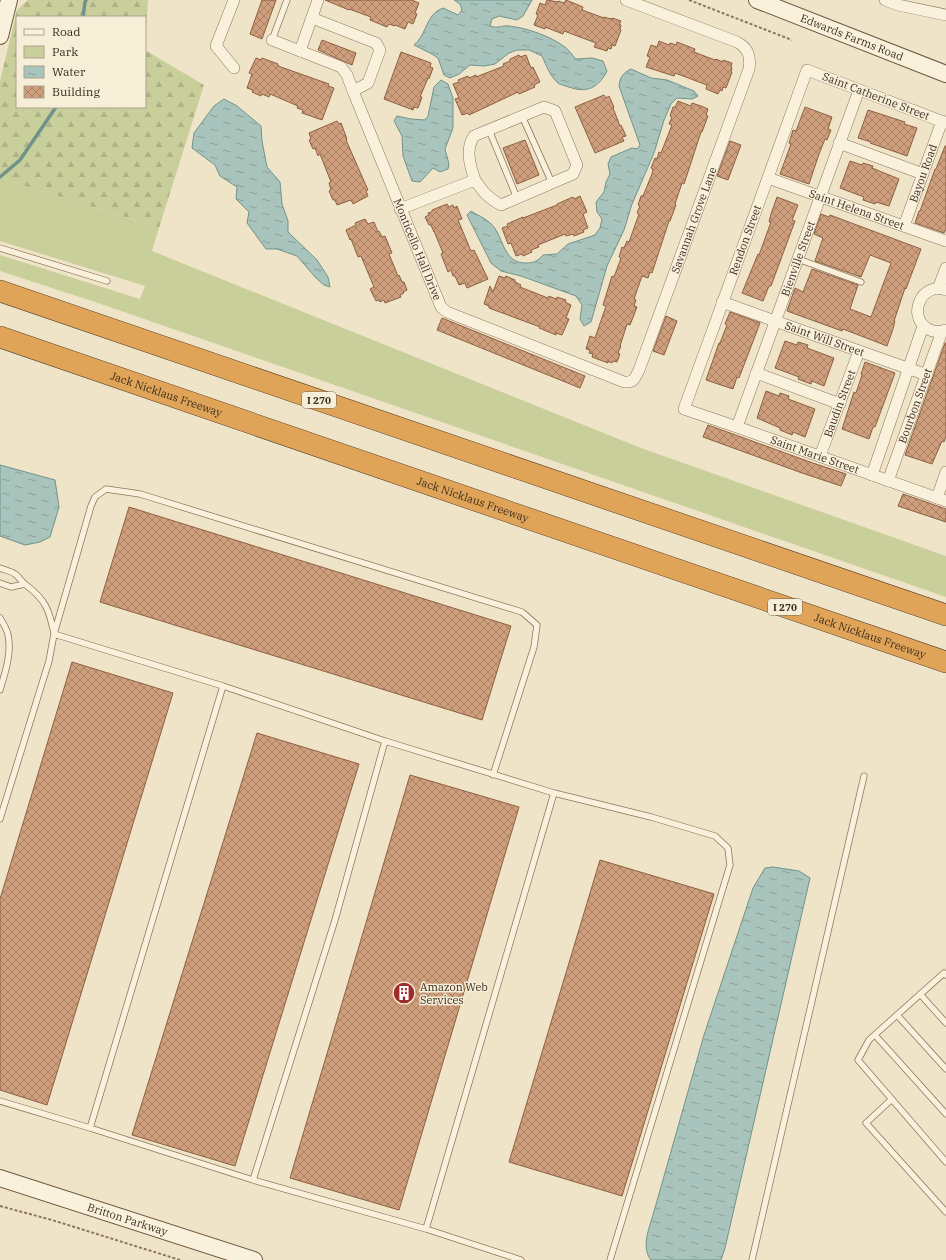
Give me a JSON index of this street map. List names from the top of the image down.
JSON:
{
  "streets": {
    "highway": ["Jack Nicklaus Freeway", "I 270"],
    "main road": ["Edwards Farms Road", "Britton Parkway"],
    "street": [
      "Saint Catherine Street",
      "Bayou Road",
      "Saint Helena Street",
      "Savannah Grove Lane",
      "Rendon Street",
      "Monticello Hall Drive",
      "Bienville Street",
      "Saint Will Street",
      "Baudin Street",
      "Bourbon Street",
      "Saint Marie Street"
    ]
  },
  "crossings": [
    ["Saint Catherine Street", "Bayou Road"],
    ["Saint Catherine Street", "Rendon Street"],
    ["Saint Catherine Street", "Bienville Street"],
    ["Bayou Road", "Saint Helena Street"],
    ["Saint Helena Street", "Rendon Street"],
    ["Saint Helena Street", "Bienville Street"],
    ["Savannah Grove Lane", "Monticello Hall Drive"],
    ["Rendon Street", "Saint Will Street"],
    ["Rendon Street", "Saint Marie Street"],
    ["Bienville Street", "Saint Will Street"],
    ["Bienville Street", "Saint Marie Street"],
    ["Saint Will Street", "Baudin Street"],
    ["Saint Will Street", "Bourbon Street"],
    ["Baudin Street", "Saint Marie Street"],
    ["Bourbon Street", "Saint Marie Street"]
  ],
  "places": {
    "building": ["Amazon Web Services"]
  },
  "legend": [
    "Road",
    "Park",
    "Water",
    "Building"
  ]
}
